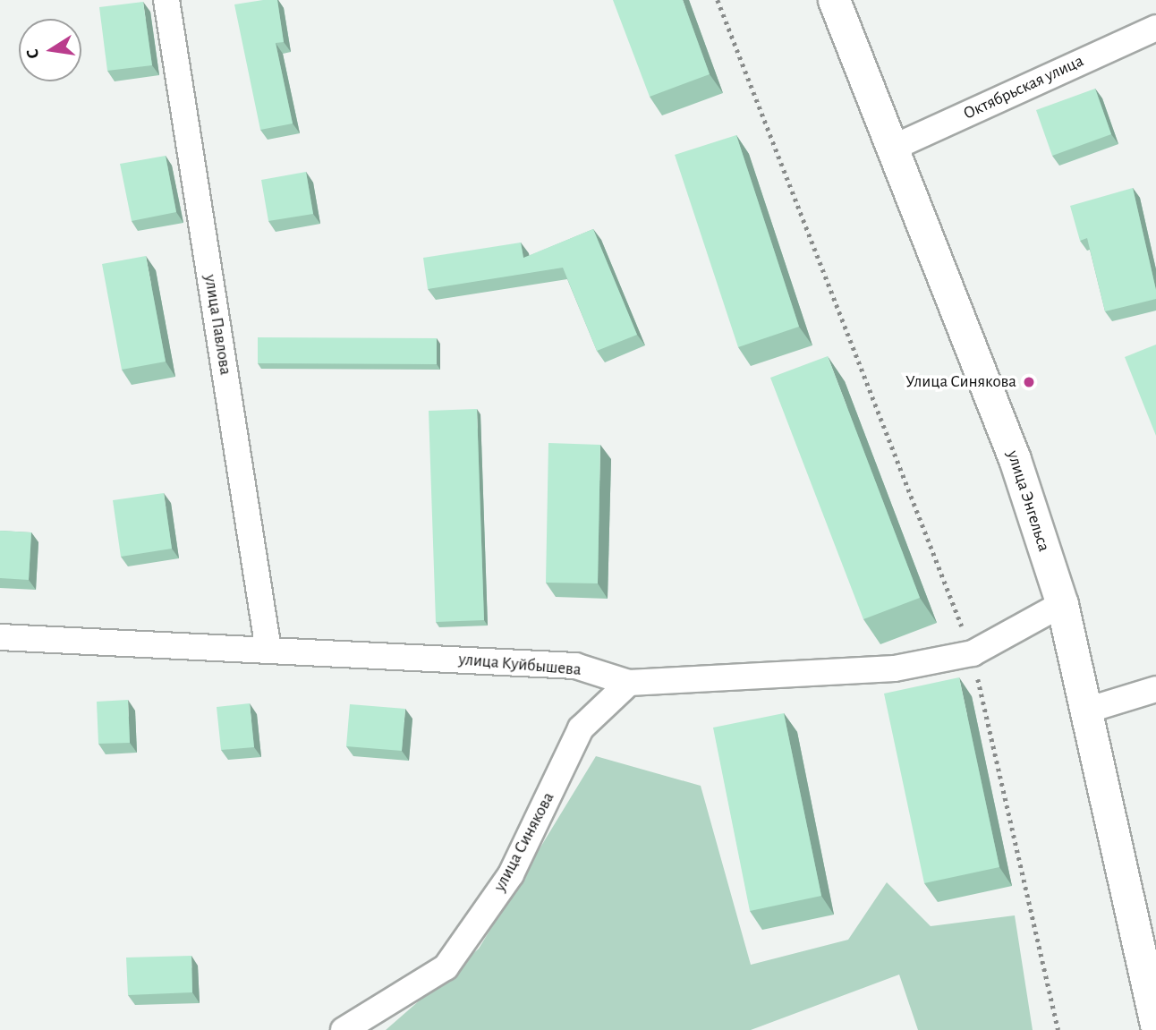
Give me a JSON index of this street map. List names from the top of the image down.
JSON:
{
  "streets": {
    "street": [
      "Октябрьская улица",
      "улица Павлова",
      "улица Энгельса",
      "улица Куйбышева",
      "улица Синякова"
    ]
  },
  "crossings": [
    ["Октябрьская улица", "улица Энгельса"],
    ["улица Павлова", "улица Куйбышева"],
    ["улица Энгельса", "улица Куйбышева"],
    ["улица Куйбышева", "улица Синякова"]
  ],
  "places": ["Улица Синякова"],
  "north": "left"
}
